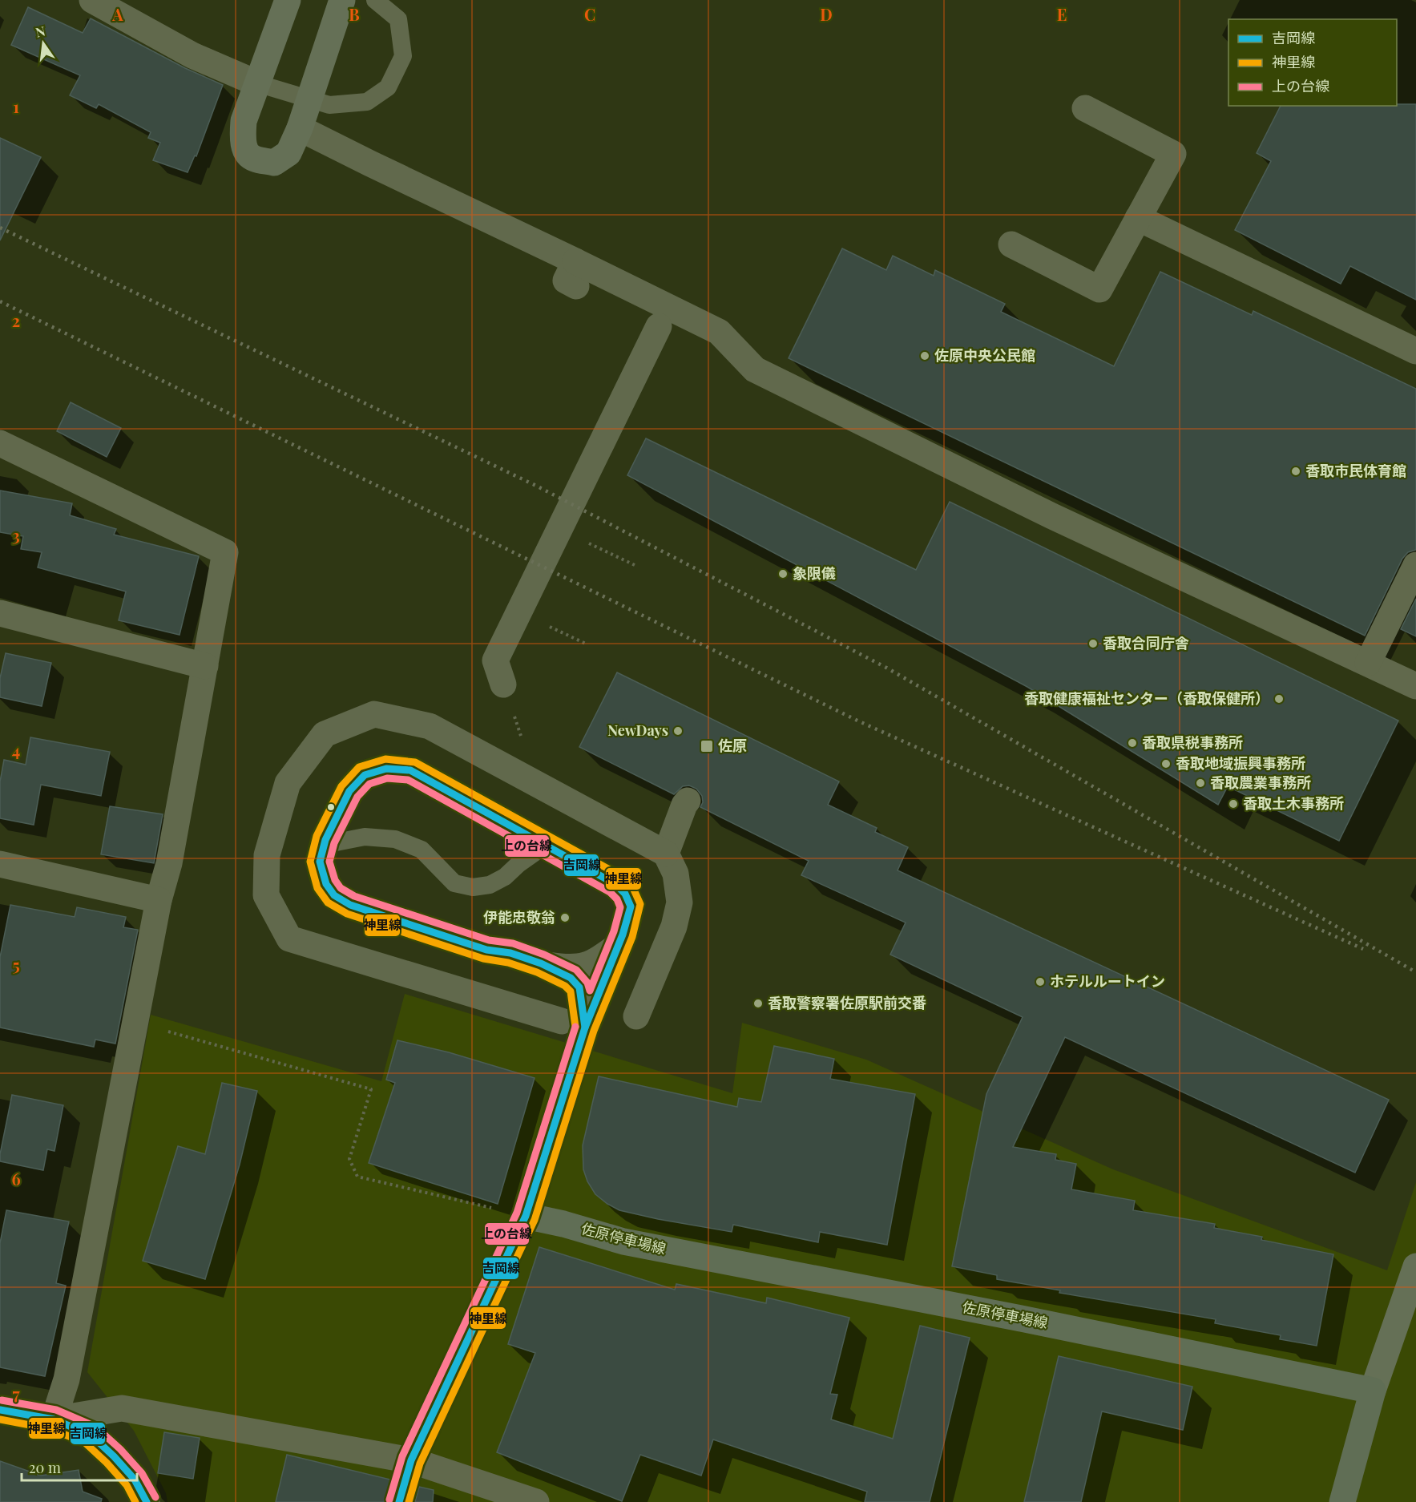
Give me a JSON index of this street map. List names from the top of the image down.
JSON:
{
  "streets": {
    "main road": ["佐原停車場線"]
  },
  "places": {
    "other": [
      "佐原中央公民館",
      "香取市民体育館",
      "象限儀",
      "香取合同庁舎",
      "香取健康福祉センター（香取保健所）",
      "NewDays",
      "香取県税事務所",
      "香取地域振興事務所",
      "香取農業事務所",
      "香取土木事務所",
      "伊能忠敬翁",
      "ホテルルートイン",
      "香取警察署佐原駅前交番"
    ],
    "transit": ["佐原"]
  },
  "lines": ["transit line 神里線", "transit line 吉岡線", "transit line 上の台線"],
  "legend": ["吉岡線", "神里線", "上の台線"],
  "scale_bar": "20 m",
  "north": "top",
  "grid": {
    "columns": [
      "A",
      "B",
      "C",
      "D",
      "E"
    ],
    "rows": [
      "1",
      "2",
      "3",
      "4",
      "5",
      "6",
      "7"
    ]
  }
}
